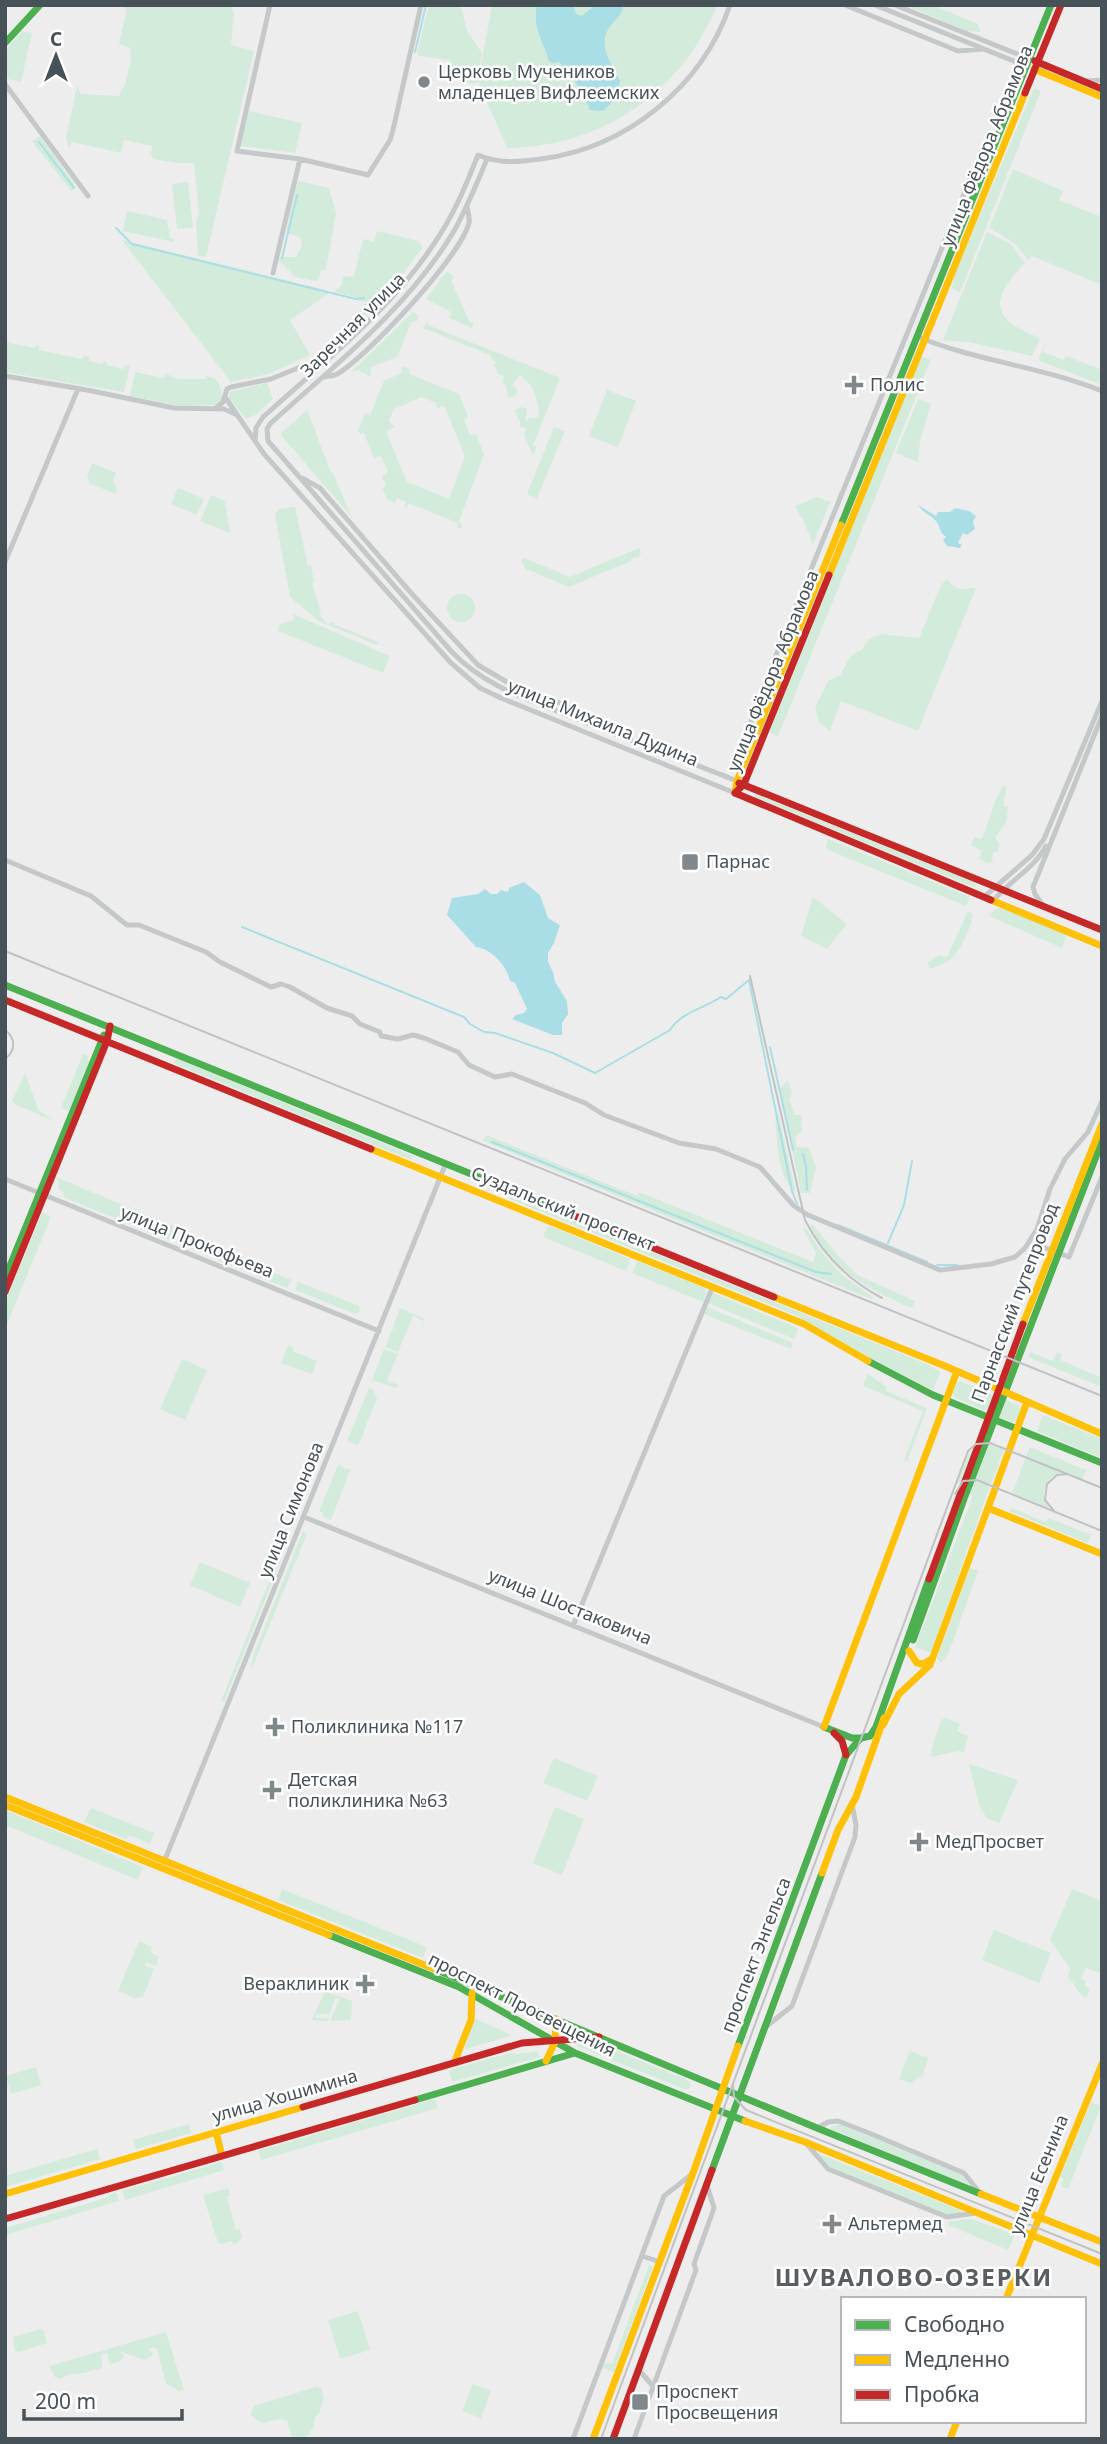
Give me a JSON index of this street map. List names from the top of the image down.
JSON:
{
  "streets": {
    "main road": [
      "улица Фёдора Абрамова",
      "улица Михаила Дудина",
      "Суздальский проспект",
      "Парнасский путепровод",
      "улица Шостаковича",
      "проспект Энгельса",
      "проспект Просвещения",
      "улица Хошимина",
      "улица Есенина"
    ],
    "street": ["Заречная улица", "улица Прокофьева", "улица Симонова"]
  },
  "crossings": [
    ["улица Фёдора Абрамова", "улица Михаила Дудина"],
    ["Заречная улица", "улица Михаила Дудина"],
    ["Суздальский проспект", "улица Симонова"],
    ["Суздальский проспект", "проспект Энгельса"],
    ["улица Прокофьева", "улица Симонова"],
    ["Парнасский путепровод", "проспект Энгельса"],
    ["улица Симонова", "улица Шостаковича"],
    ["улица Симонова", "проспект Просвещения"],
    ["улица Шостаковича", "проспект Энгельса"],
    ["проспект Энгельса", "проспект Просвещения"],
    ["проспект Просвещения", "улица Хошимина"],
    ["проспект Просвещения", "улица Есенина"]
  ],
  "districts": ["ШУВАЛОВО-ОЗЕРКИ"],
  "places": {
    "other": ["Церковь Мучеников младенцев Вифлеемских"],
    "health": [
      "Полис",
      "Поликлиника №117",
      "Детская поликлиника №63",
      "МедПросвет",
      "Вераклиник",
      "Альтермед"
    ],
    "transit": ["Парнас", "Проспект Просвещения"]
  },
  "legend": ["Свободно", "Медленно", "Пробка"],
  "scale_bar": "200 m",
  "north": "top"
}
